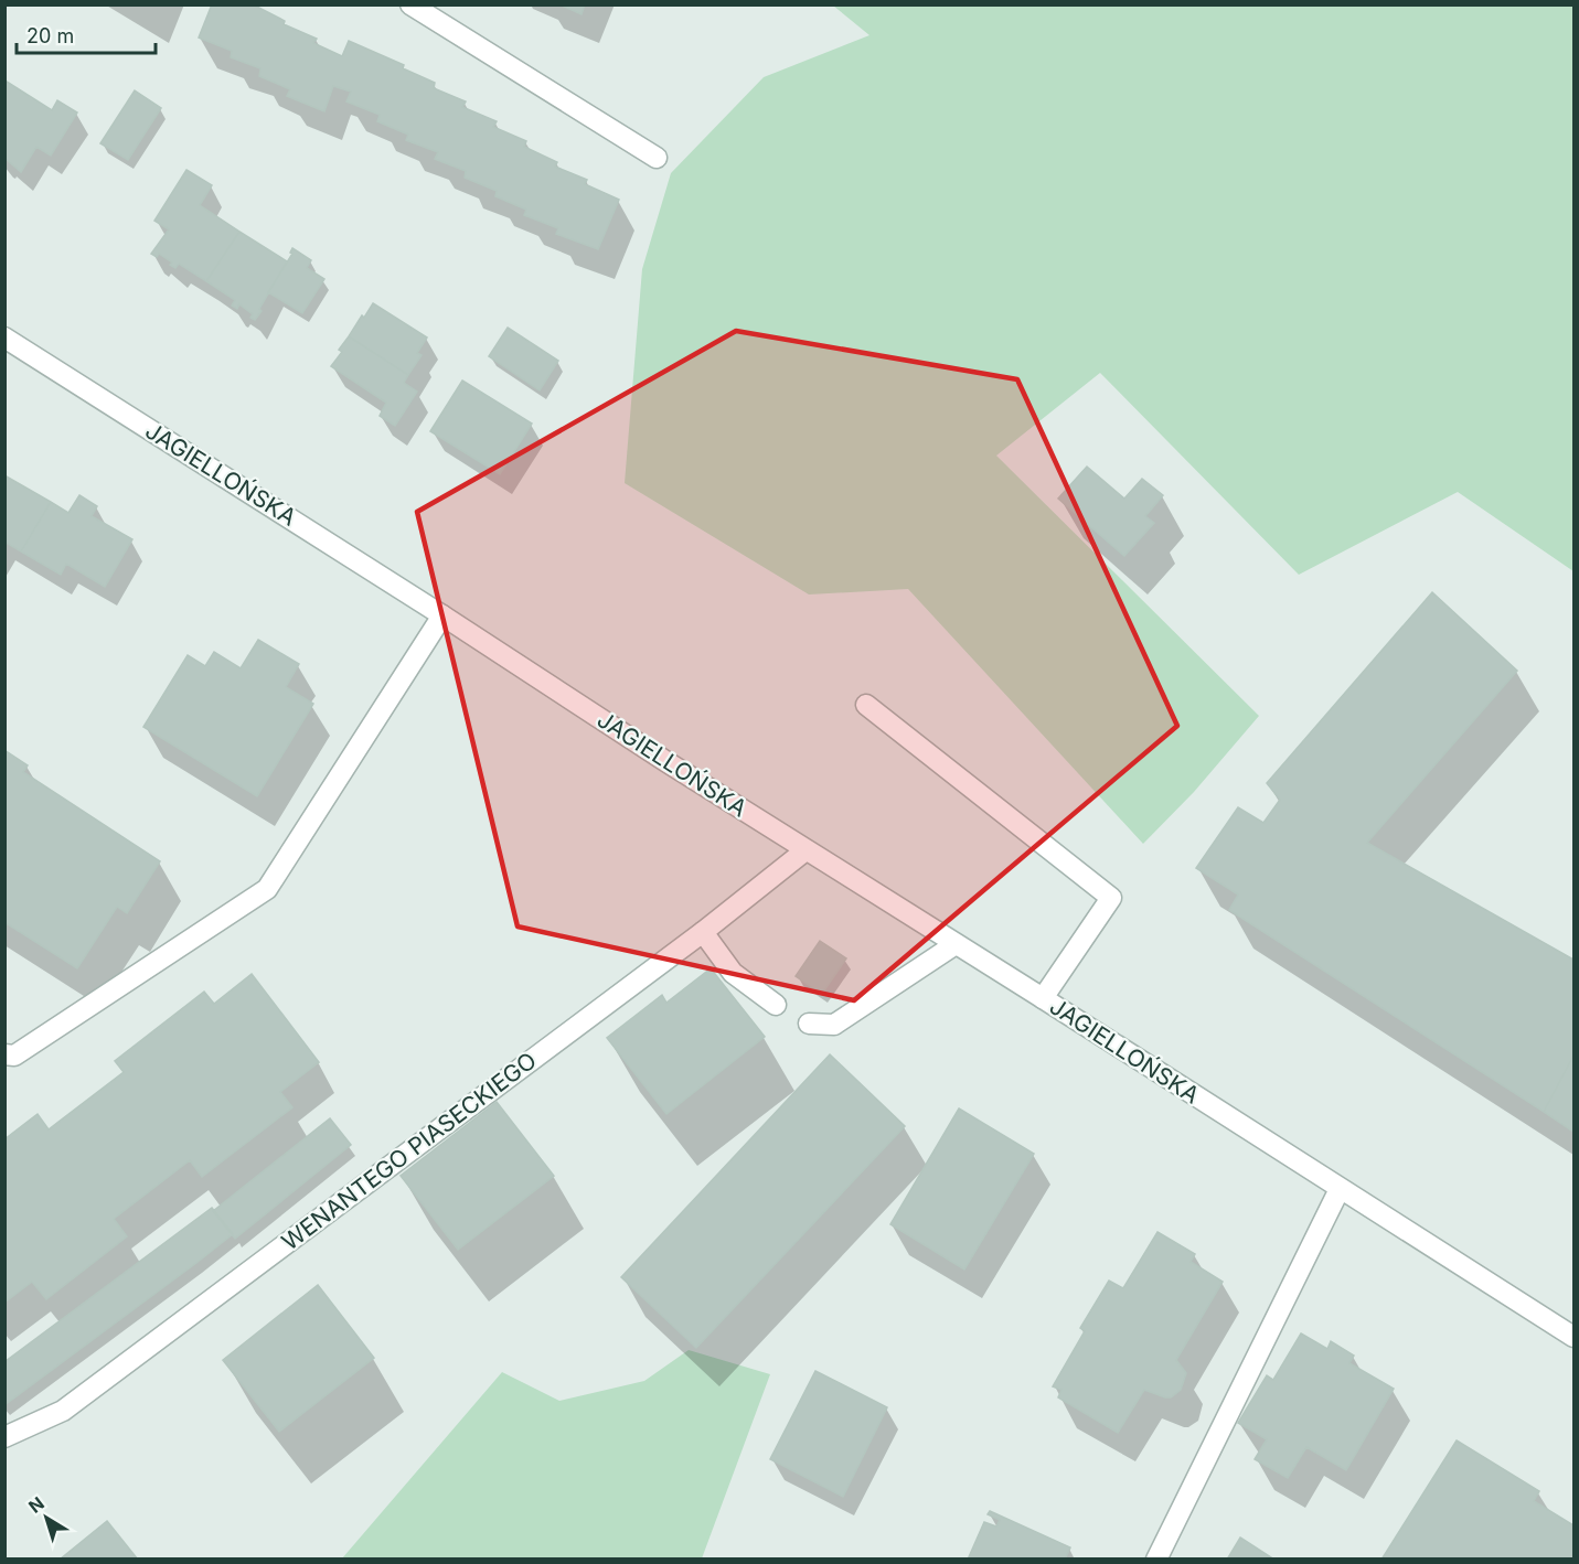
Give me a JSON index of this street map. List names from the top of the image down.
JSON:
{
  "streets": {
    "street": ["JAGIELLOŃSKA", "WENANTEGO PIASECKIEGO"]
  },
  "crossings": [
    ["JAGIELLOŃSKA", "WENANTEGO PIASECKIEGO"]
  ],
  "scale_bar": "20 m",
  "north": "top left"
}
